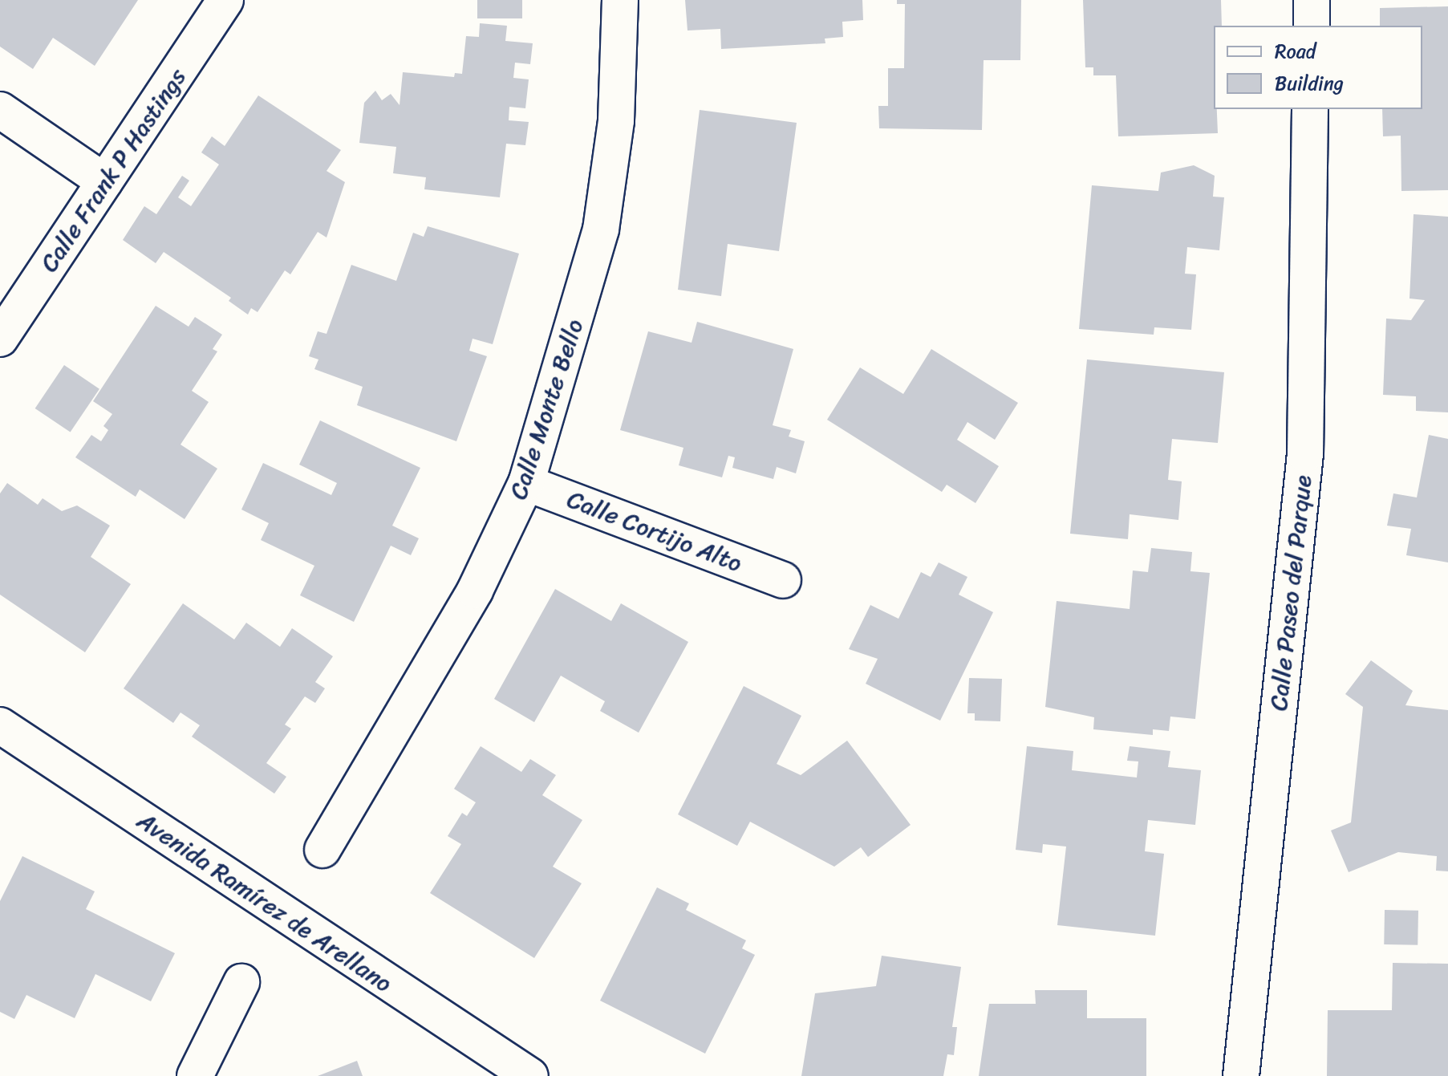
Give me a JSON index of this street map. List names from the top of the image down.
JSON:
{
  "streets": {
    "street": [
      "Calle Frank P Hastings",
      "Calle Monte Bello",
      "Calle Cortijo Alto",
      "Calle Paseo del Parque",
      "Avenida Ramírez de Arellano"
    ]
  },
  "crossings": [
    ["Calle Monte Bello", "Calle Cortijo Alto"]
  ],
  "legend": ["Road", "Building"]
}
